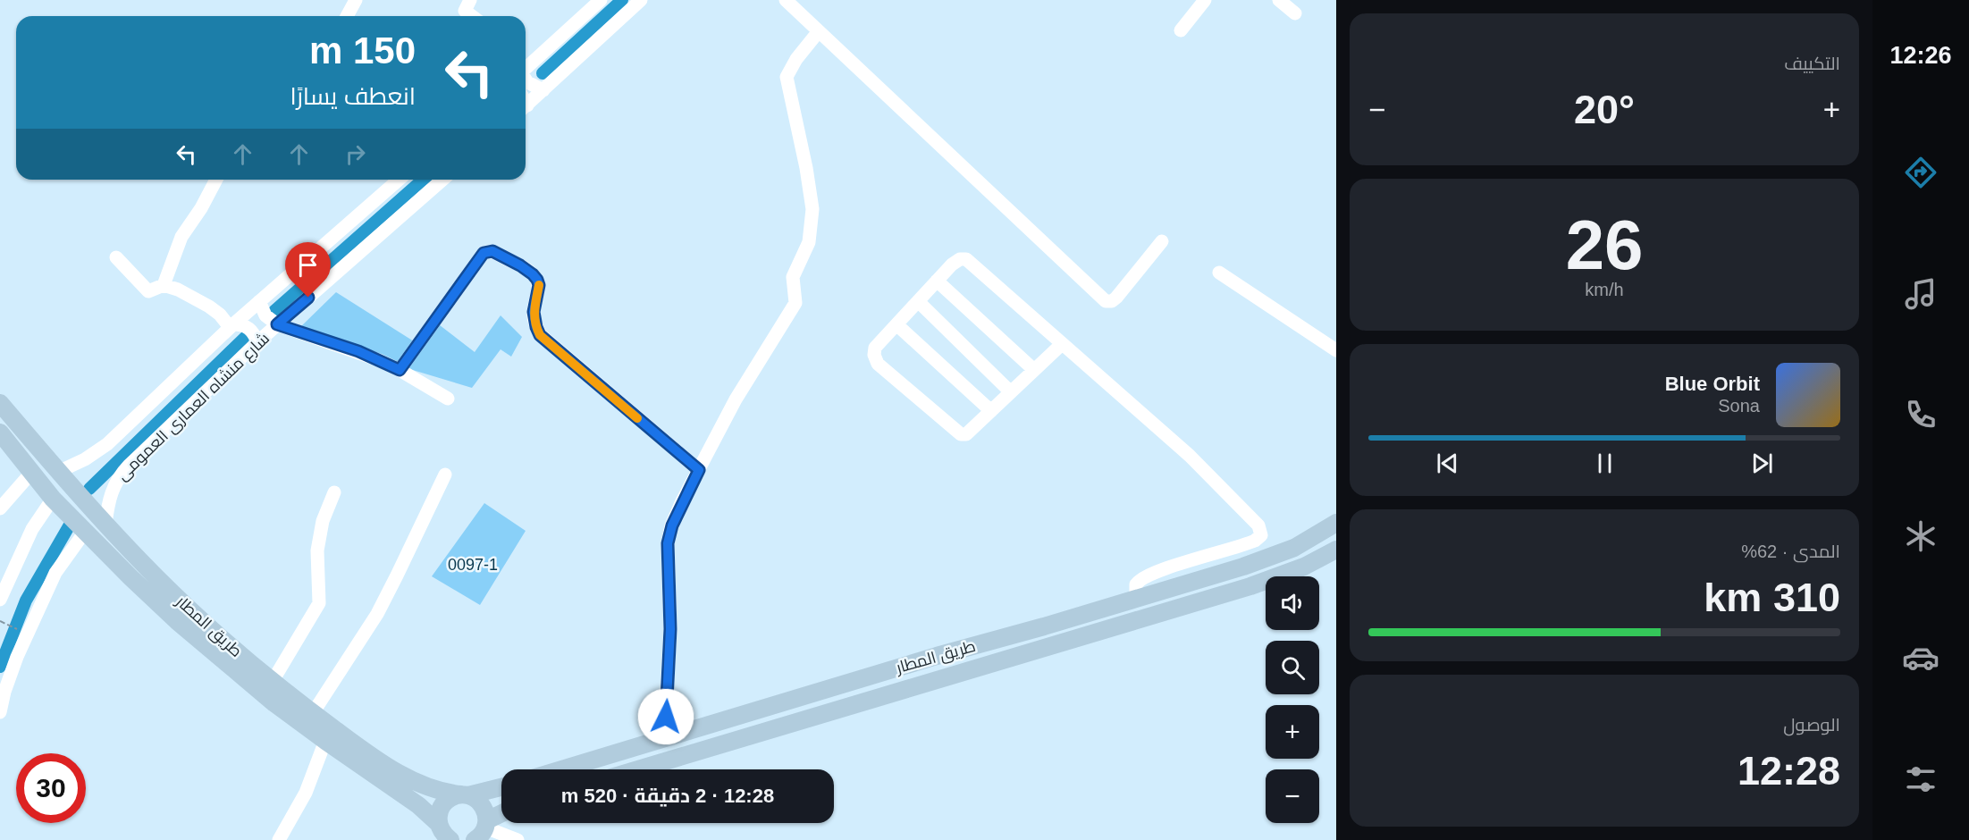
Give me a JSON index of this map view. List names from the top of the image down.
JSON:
{
  "streets": {
    "main road": ["طريق المطار"],
    "street": ["شارع منشاه العمارى العمومى"]
  },
  "crossings": [
    ["شارع منشاه العمارى العمومى", "طريق المطار"]
  ],
  "parks": ["0097-1"],
  "page": {
    "tabs": "12:26",
    "tile": [
      "التكييف",
      ["26", "km/h"],
      ["المدى · 62%", "310 km"],
      ["الوصول", "12:28"]
    ],
    "turn": ["150 m", "انعطف يسارًا"],
    "heat": ["−", "20°", "+"],
    "song": ["Blue Orbit", "Sona"],
    "map_buttons": ["+", "−"],
    "limit": "30",
    "trip": "12:28 · 2 دقيقة · 520 m"
  }
}
